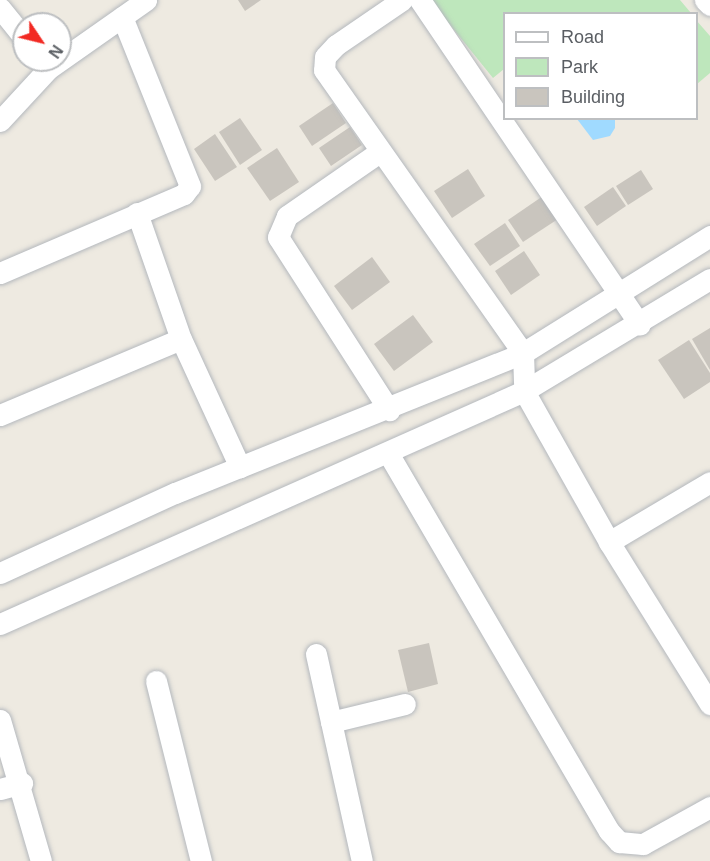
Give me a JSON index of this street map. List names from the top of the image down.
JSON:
{
  "legend": ["Road", "Park", "Building"],
  "north": "bottom right"
}
